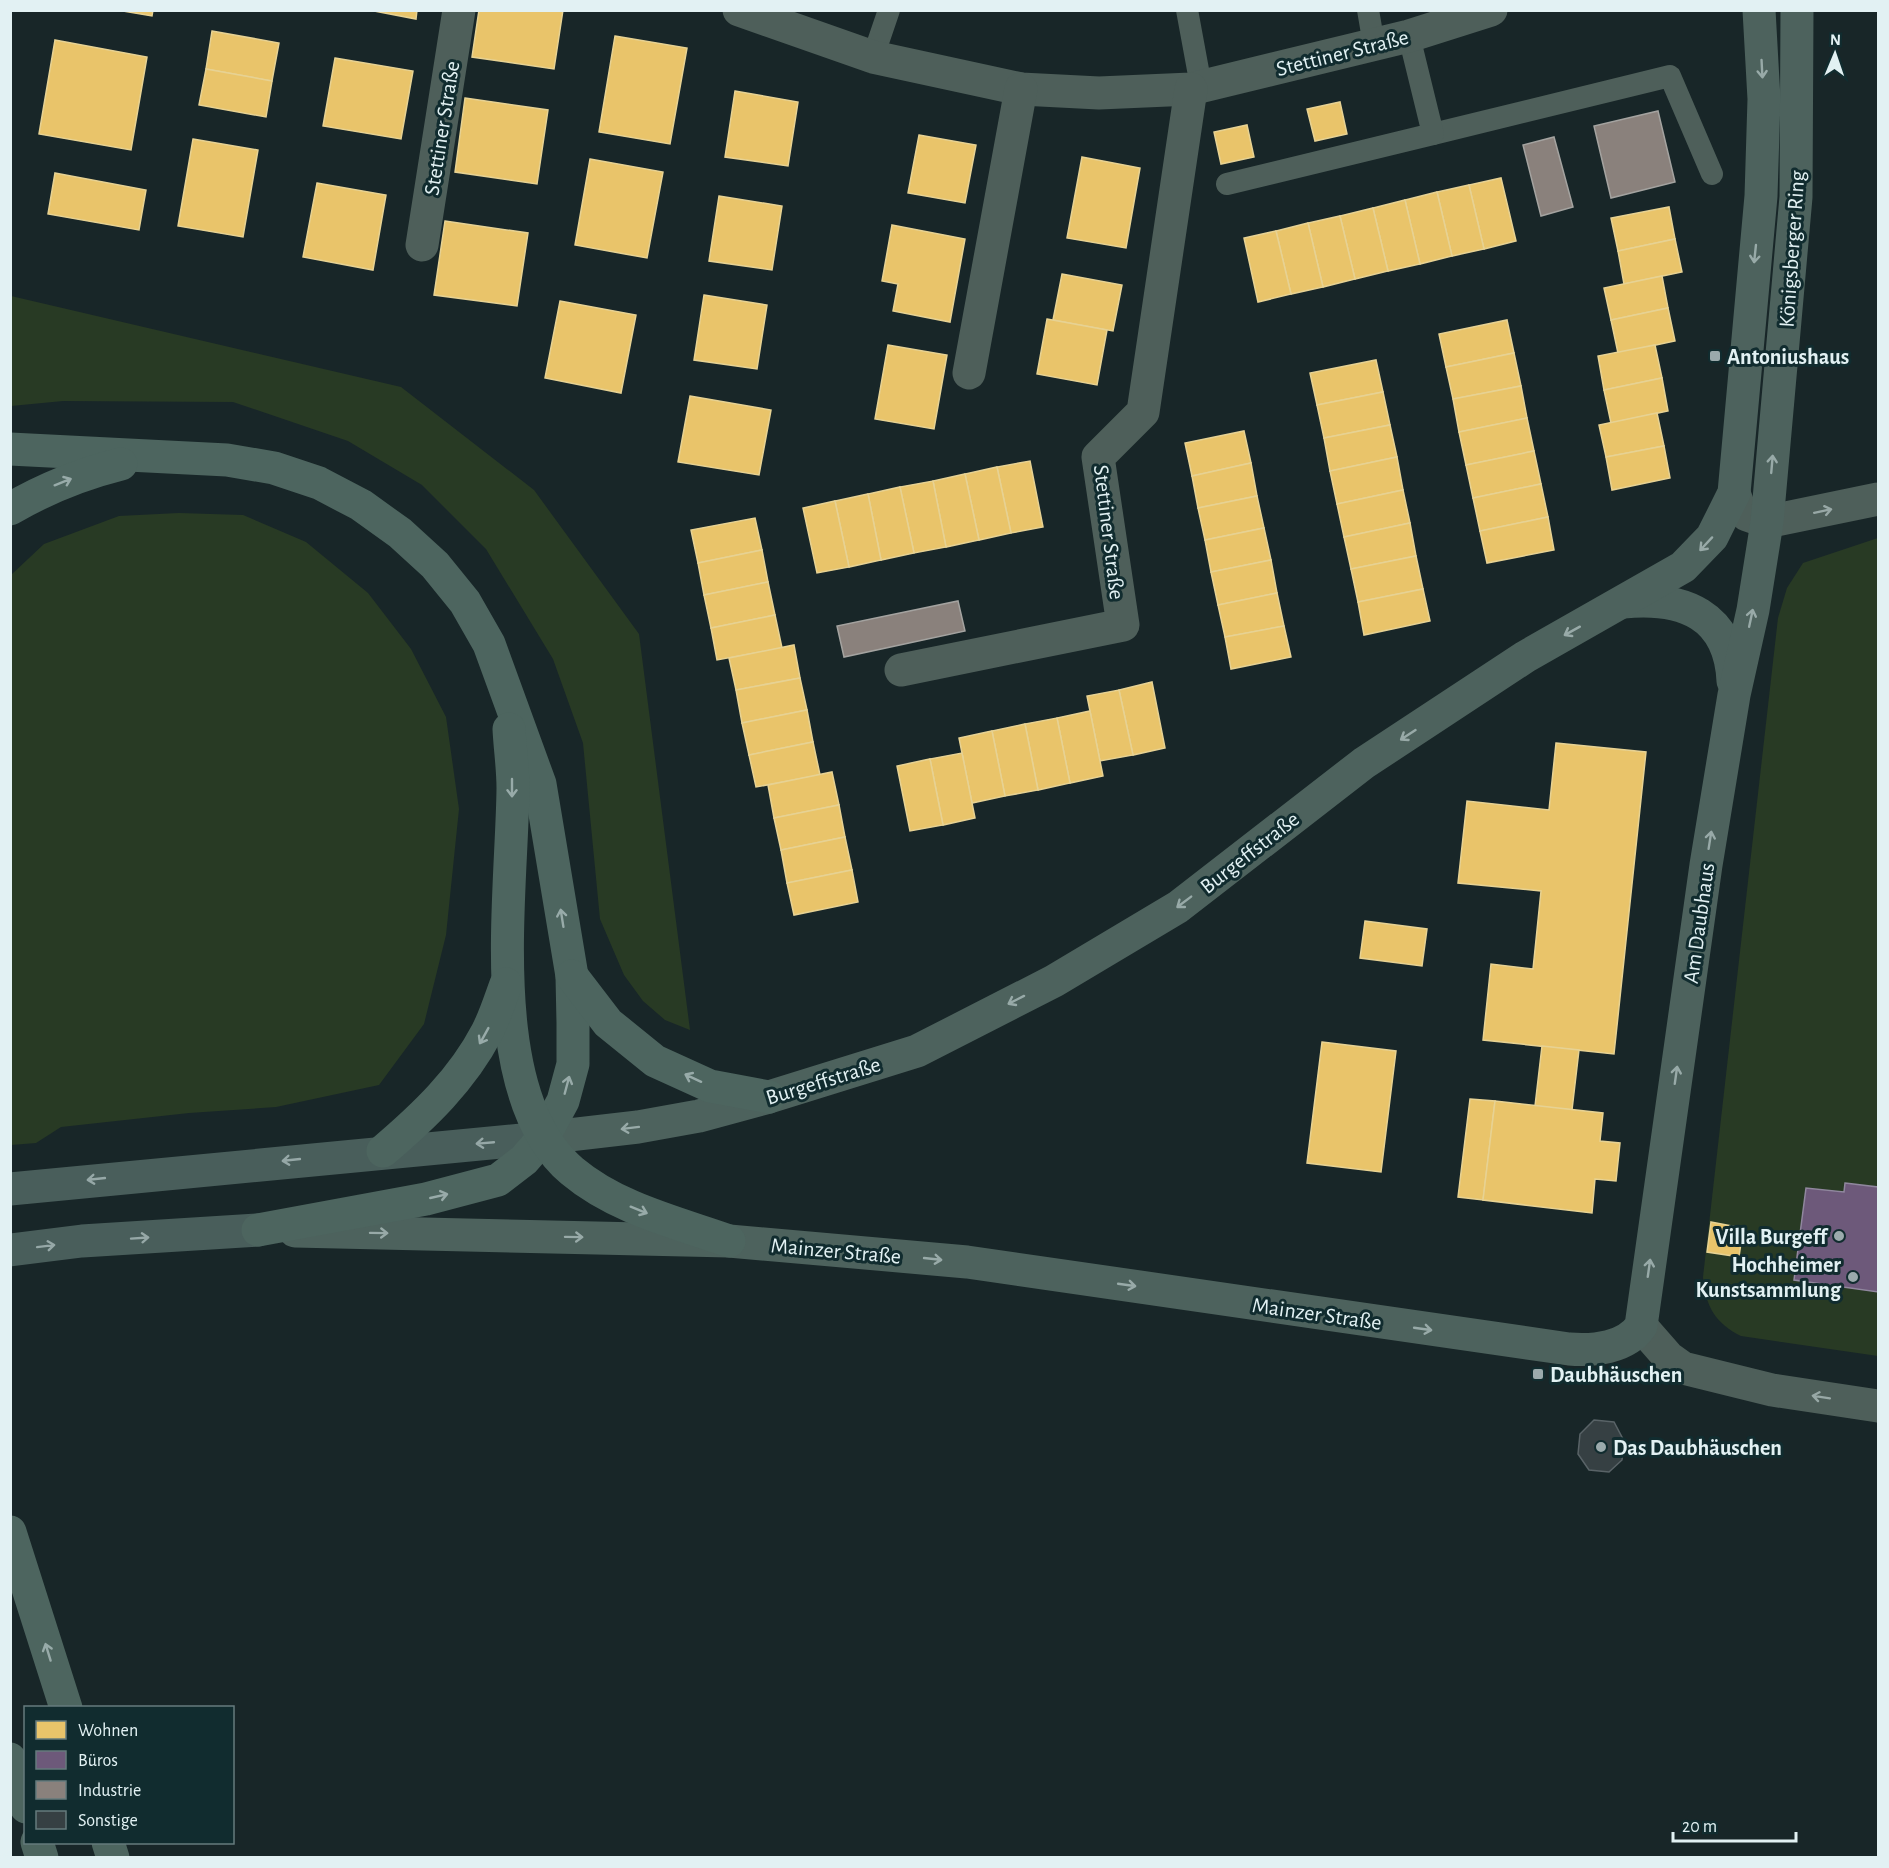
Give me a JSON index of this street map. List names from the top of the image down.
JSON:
{
  "streets": {
    "main road": [
      "Königsberger Ring",
      "Burgeffstraße",
      "Am Daubhaus",
      "Mainzer Straße"
    ],
    "street": ["Stettiner Straße"]
  },
  "crossings": [
    ["Königsberger Ring", "Burgeffstraße"],
    ["Königsberger Ring", "Am Daubhaus"],
    ["Am Daubhaus", "Mainzer Straße"]
  ],
  "one_way": ["Burgeffstraße", "Am Daubhaus", "Mainzer Straße"],
  "places": {
    "transit": ["Antoniushaus", "Daubhäuschen"],
    "other": ["Villa Burgeff", "Hochheimer Kunstsammlung", "Das Daubhäuschen"]
  },
  "legend": [
    "Wohnen",
    "Büros",
    "Industrie",
    "Sonstige"
  ],
  "scale_bar": "20 m",
  "north": "top"
}
